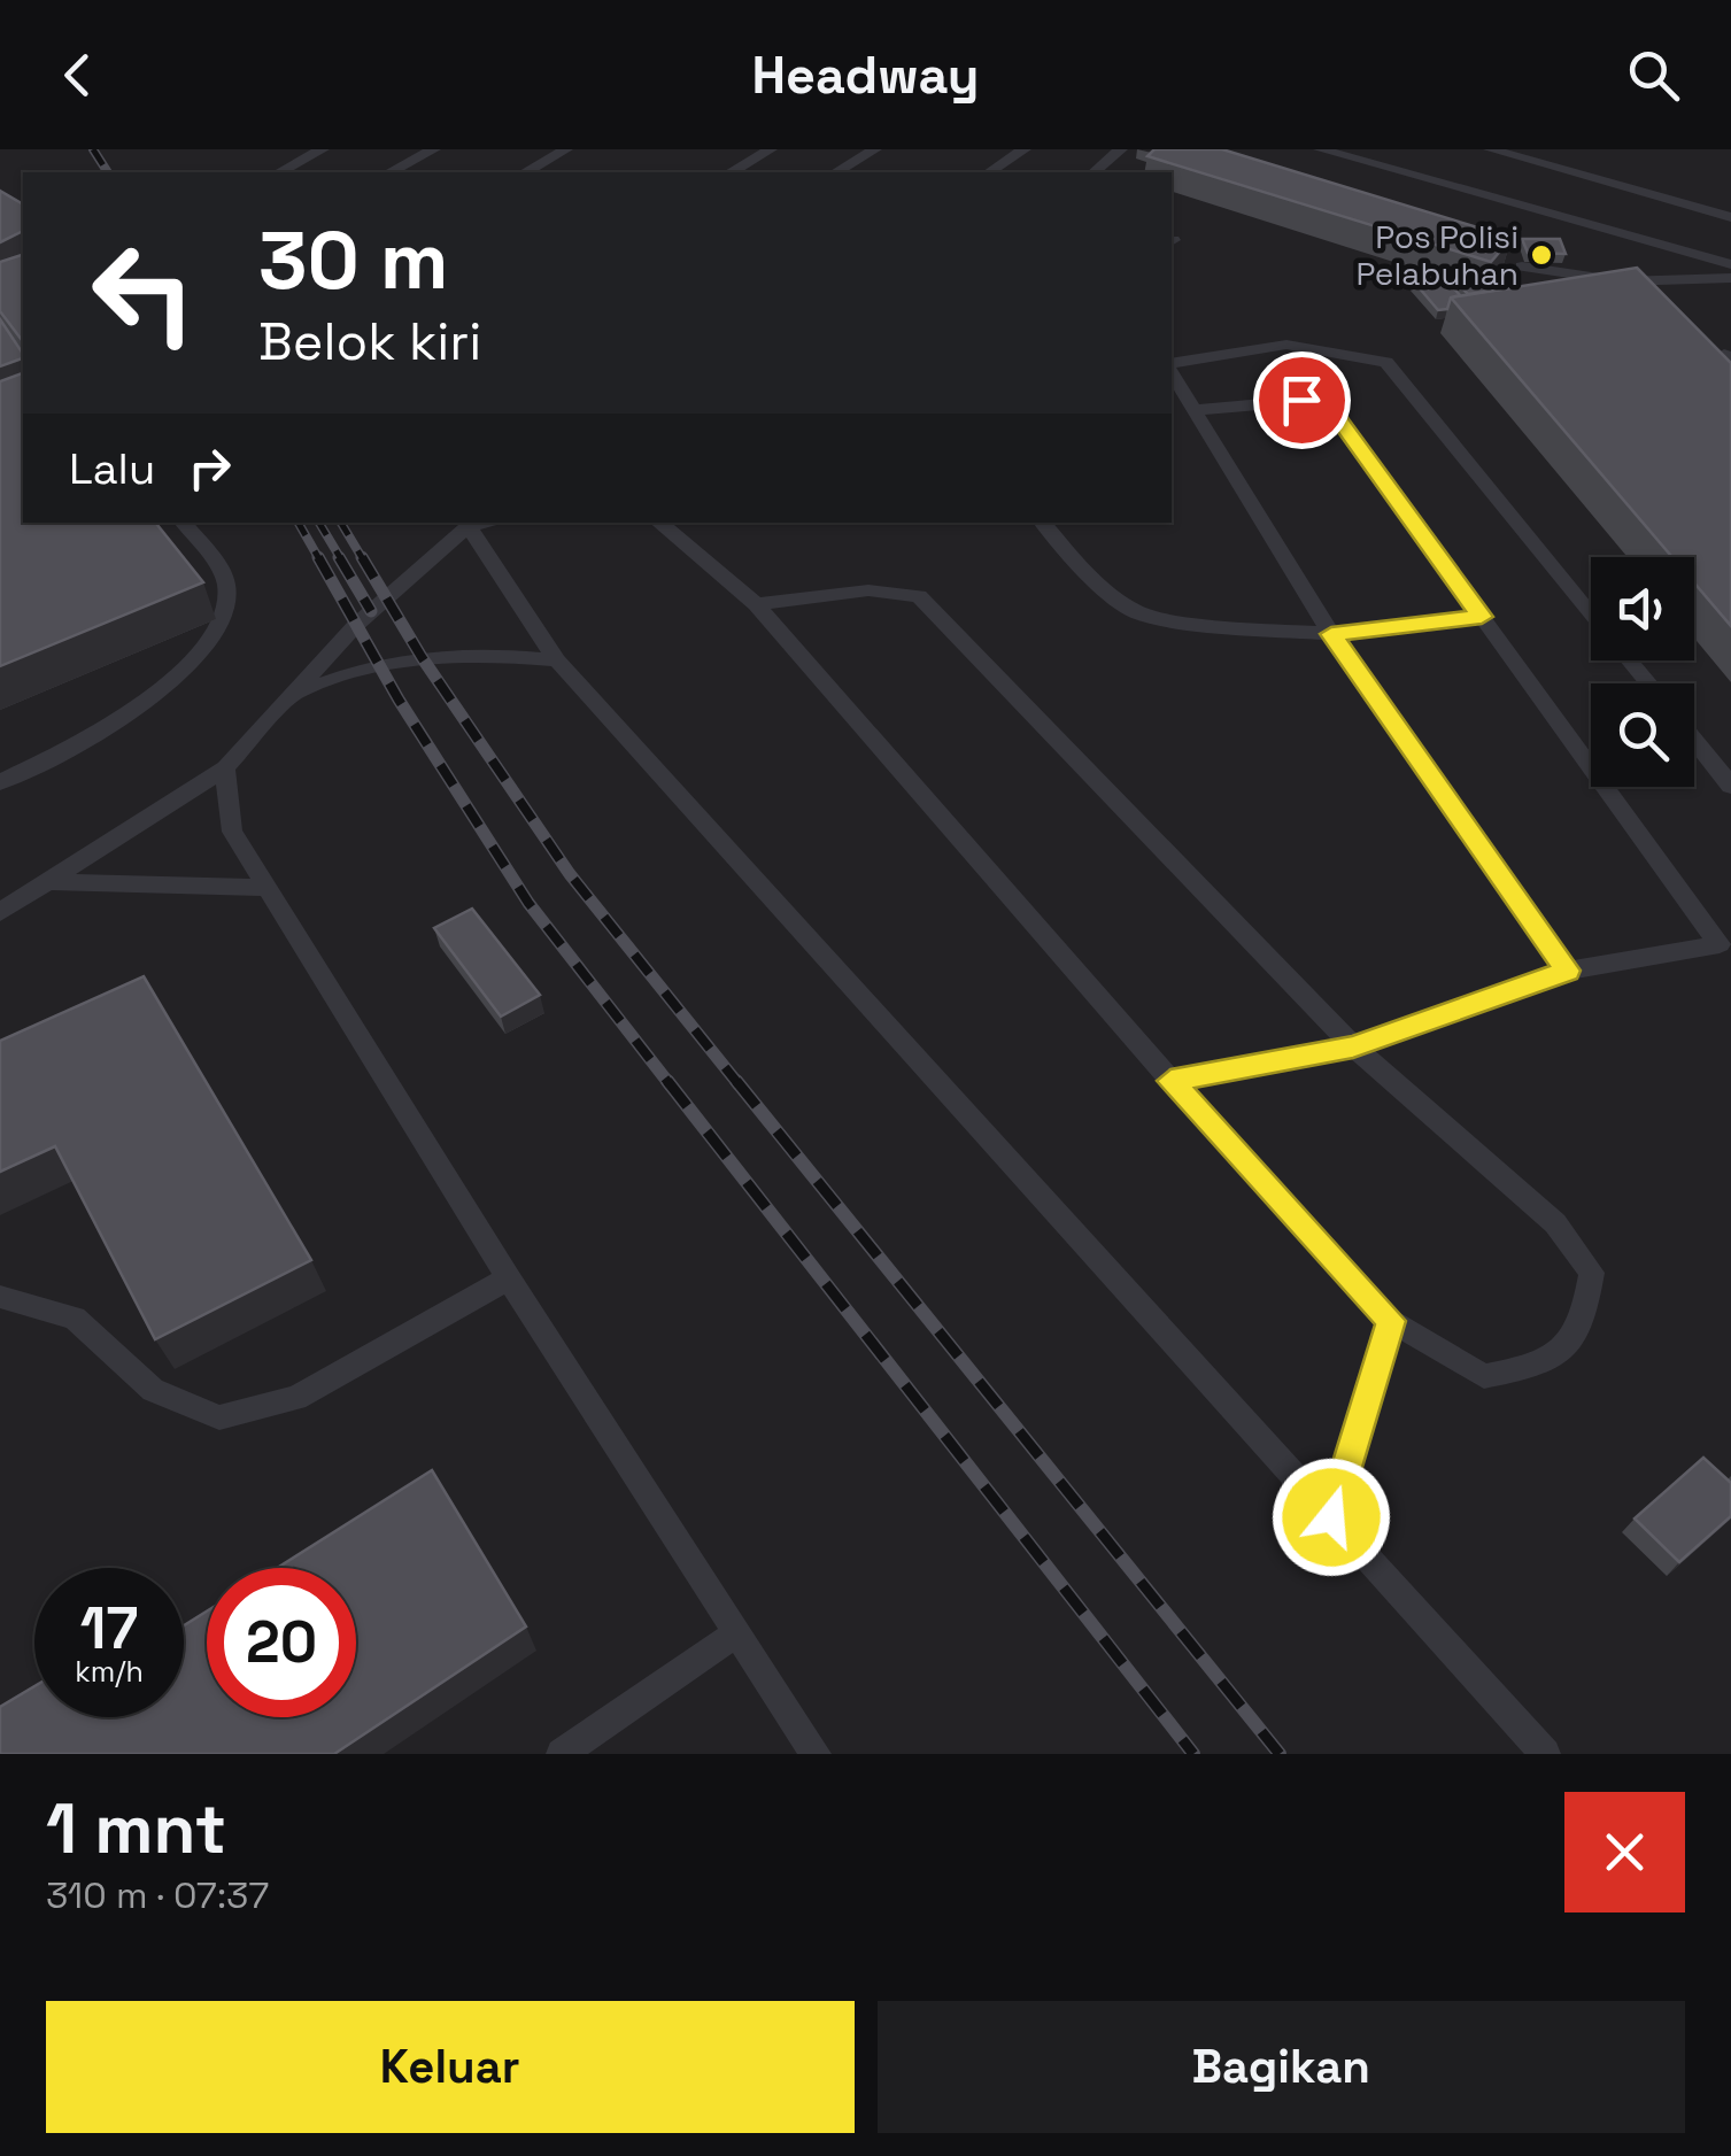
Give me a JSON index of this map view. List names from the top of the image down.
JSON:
{
  "places": ["Pos Polisi Pelabuhan"],
  "page": {
    "header": "Headway",
    "turn": ["30 m", "Belok kiri"],
    "then": "Lalu",
    "speed": "17 km/h",
    "limit": "20",
    "heading": ["1 mnt", "310 m · 07:37"],
    "buttons": ["Keluar", "Bagikan"]
  }
}
